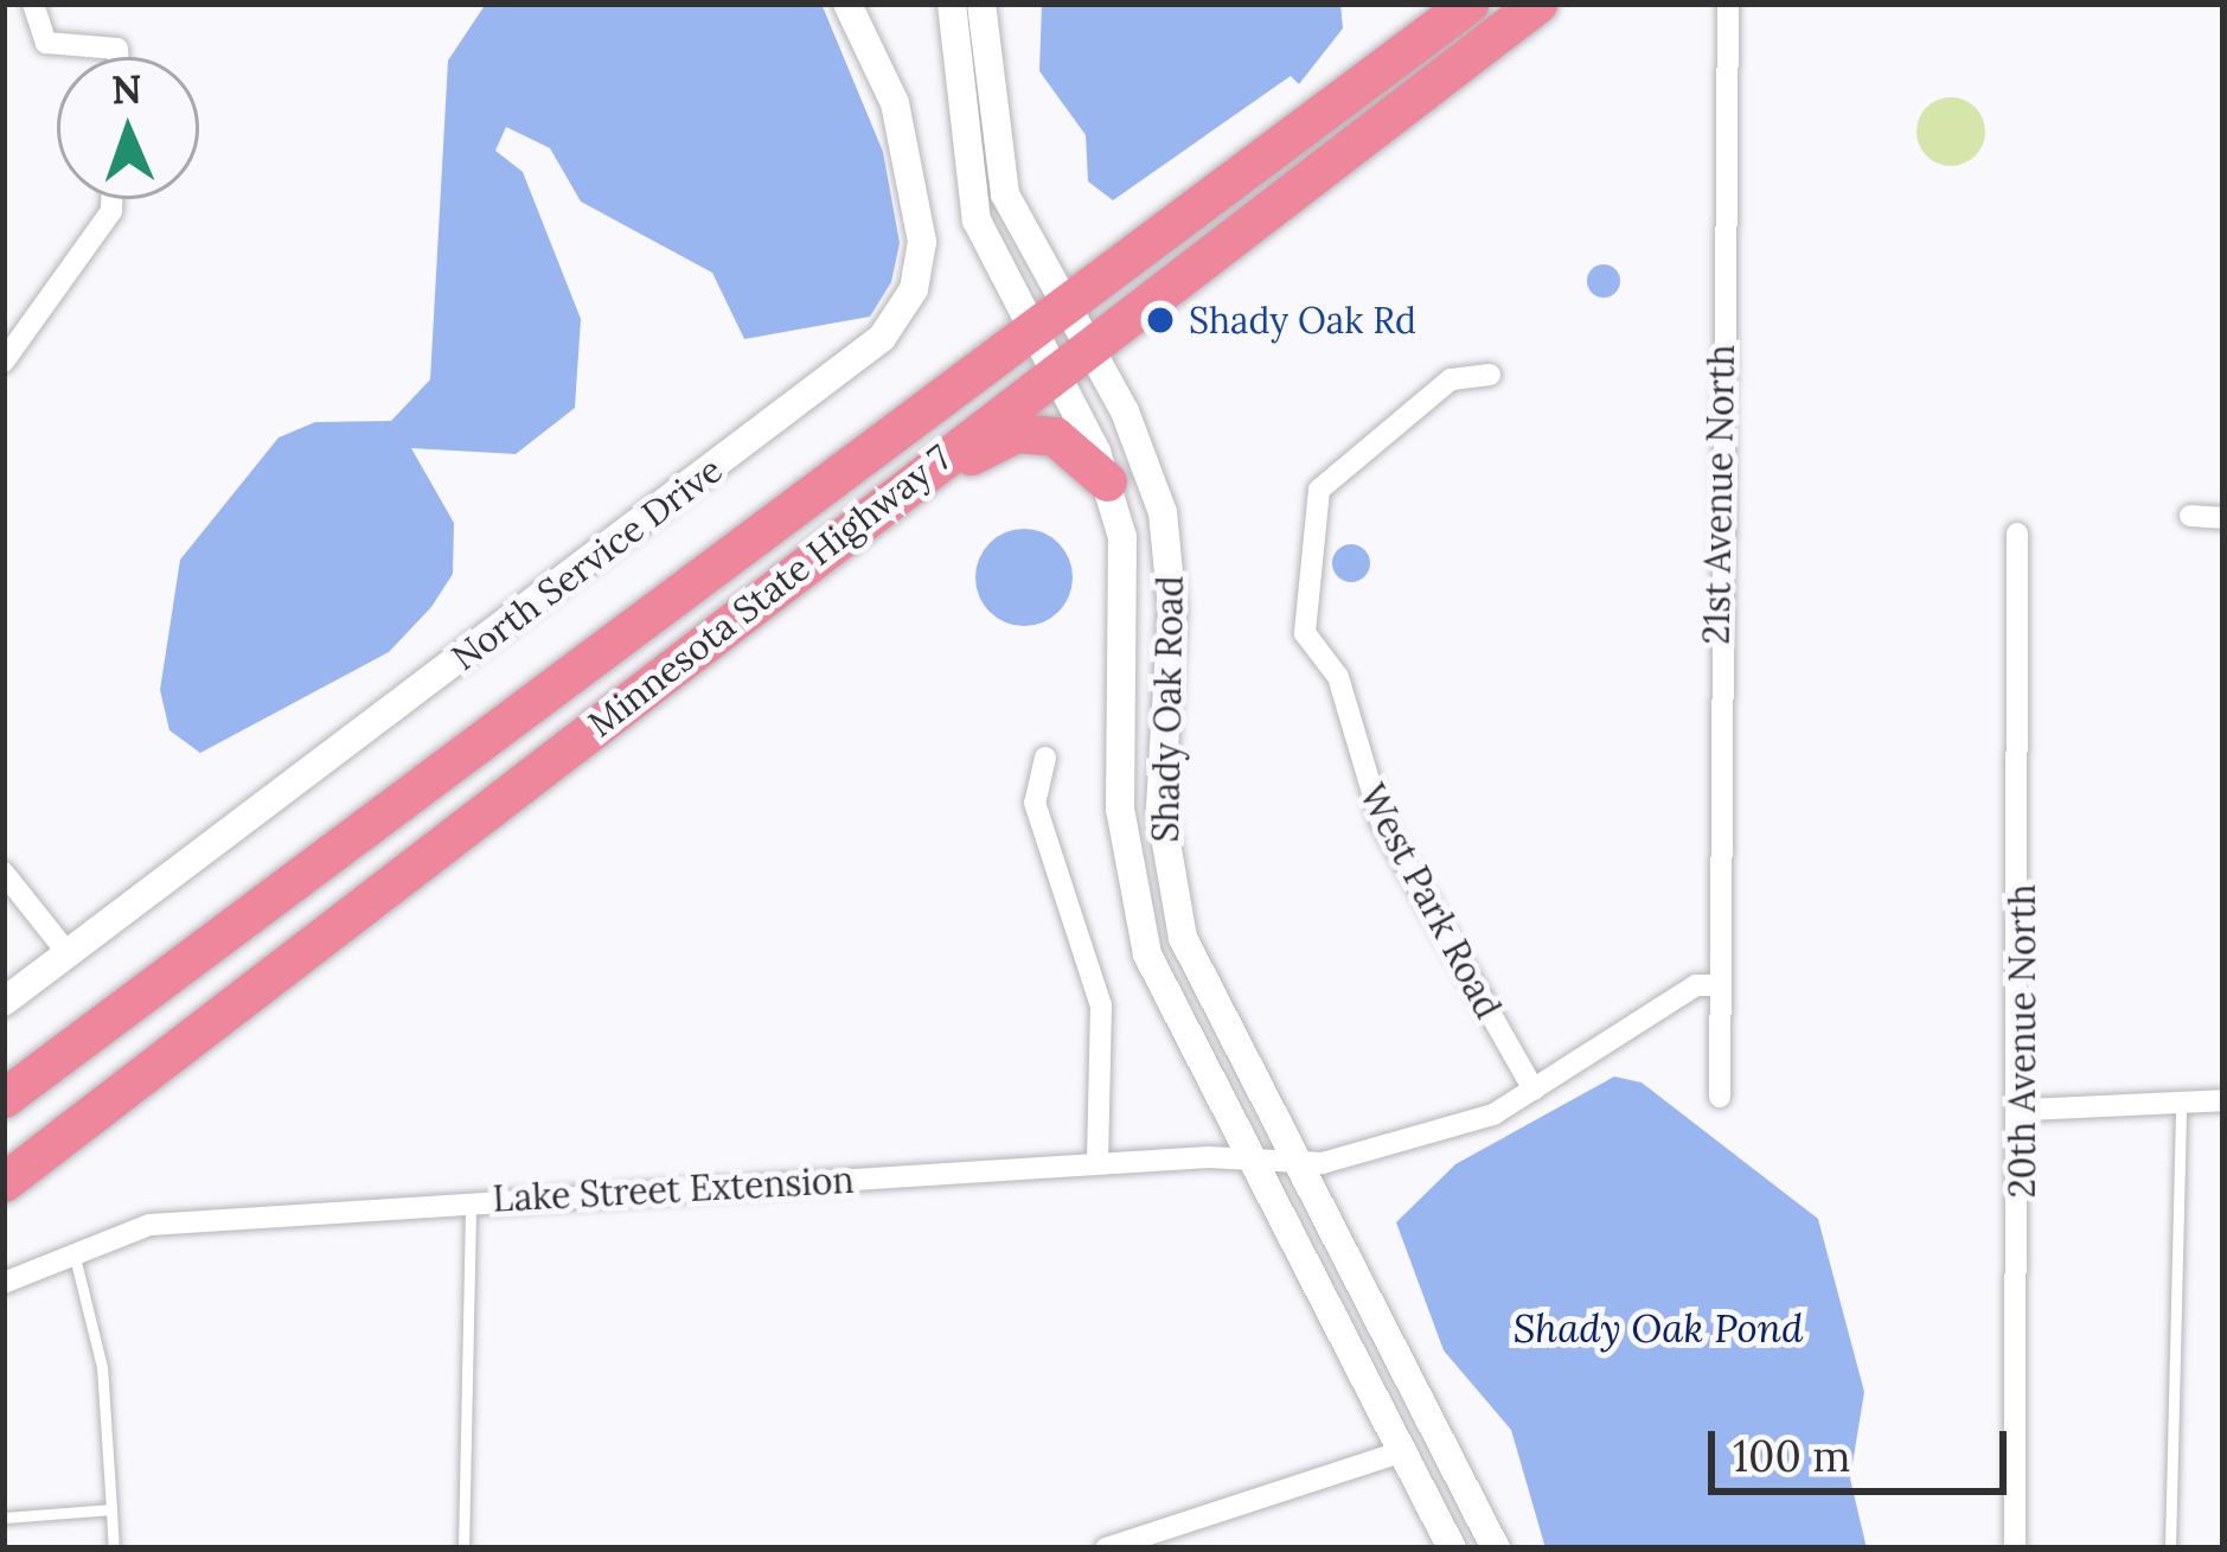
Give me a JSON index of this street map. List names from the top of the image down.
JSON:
{
  "streets": {
    "highway": ["Minnesota State Highway 7"],
    "main road": ["North Service Drive", "Shady Oak Road"],
    "street": [
      "21st Avenue North",
      "West Park Road",
      "20th Avenue North",
      "Lake Street Extension"
    ]
  },
  "crossings": [
    ["21st Avenue North", "Lake Street Extension"],
    ["Minnesota State Highway 7", "Shady Oak Road"],
    ["Shady Oak Road", "Lake Street Extension"],
    ["West Park Road", "Lake Street Extension"]
  ],
  "water": ["Shady Oak Pond"],
  "places": ["Shady Oak Rd"],
  "scale_bar": "100 m",
  "north": "top"
}
